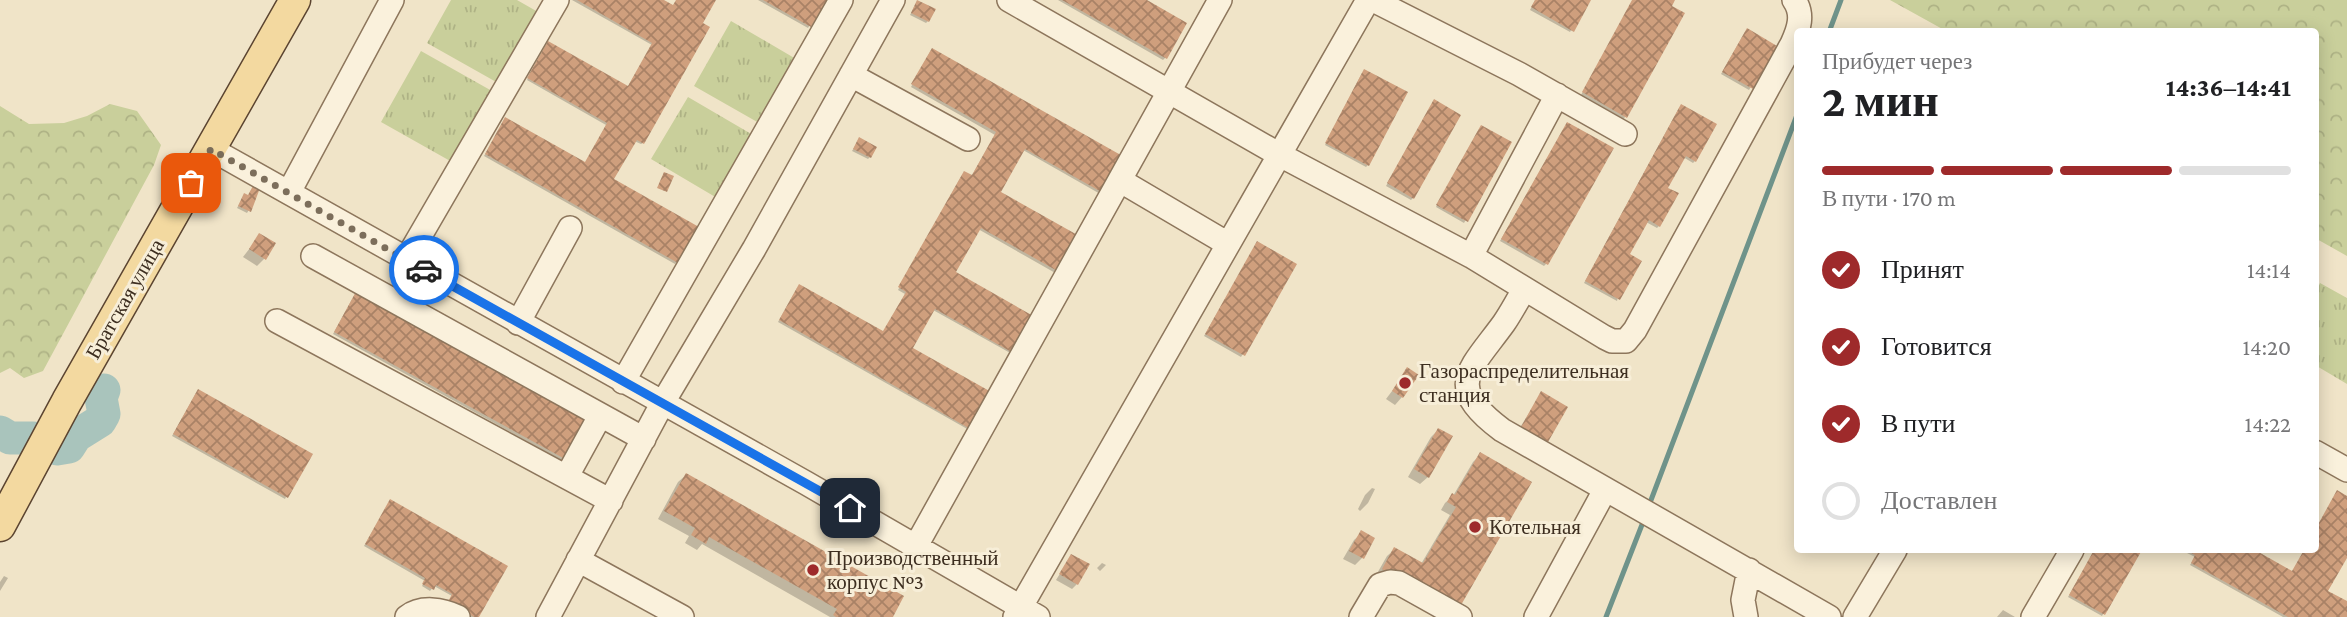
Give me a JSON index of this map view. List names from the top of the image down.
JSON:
{
  "streets": {
    "main road": ["Братская улица"]
  },
  "places": ["Газораспределительная станция", "Котельная", "Производственный корпус №3"],
  "page": {
    "heading": ["2 мин", "Прибудет через", "14:36–14:41"],
    "bar": "В пути · 170 m",
    "list": [
      ["Принят", "14:14"],
      ["Готовится", "14:20"],
      ["В пути", "14:22"],
      "Доставлен"
    ]
  }
}
